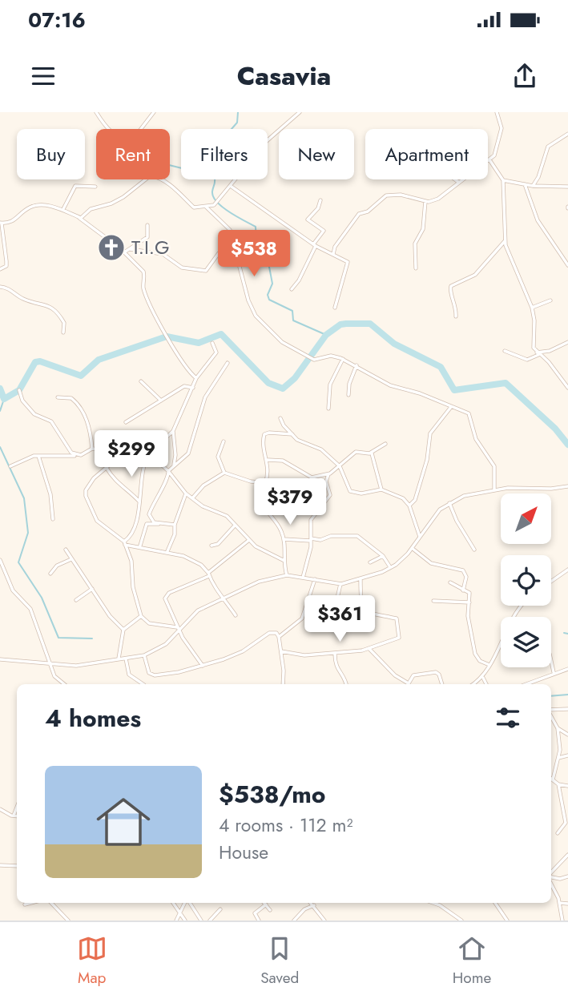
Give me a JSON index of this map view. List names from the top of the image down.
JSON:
{
  "places": {
    "church": ["T.I.G"]
  },
  "north": "top right",
  "page": {
    "status": "07:16",
    "header": "Casavia",
    "chip": [
      "Buy",
      "Rent",
      "Filters",
      "New",
      "Apartment"
    ],
    "price": [
      "$538",
      "$299",
      "$379",
      "$361"
    ],
    "heading": "4 homes",
    "list": [
      {
        "name": "$538/mo",
        "note": "4 rooms · 112 m² · House"
      }
    ],
    "tabs": ["Map", "Saved", "Home"]
  }
}
